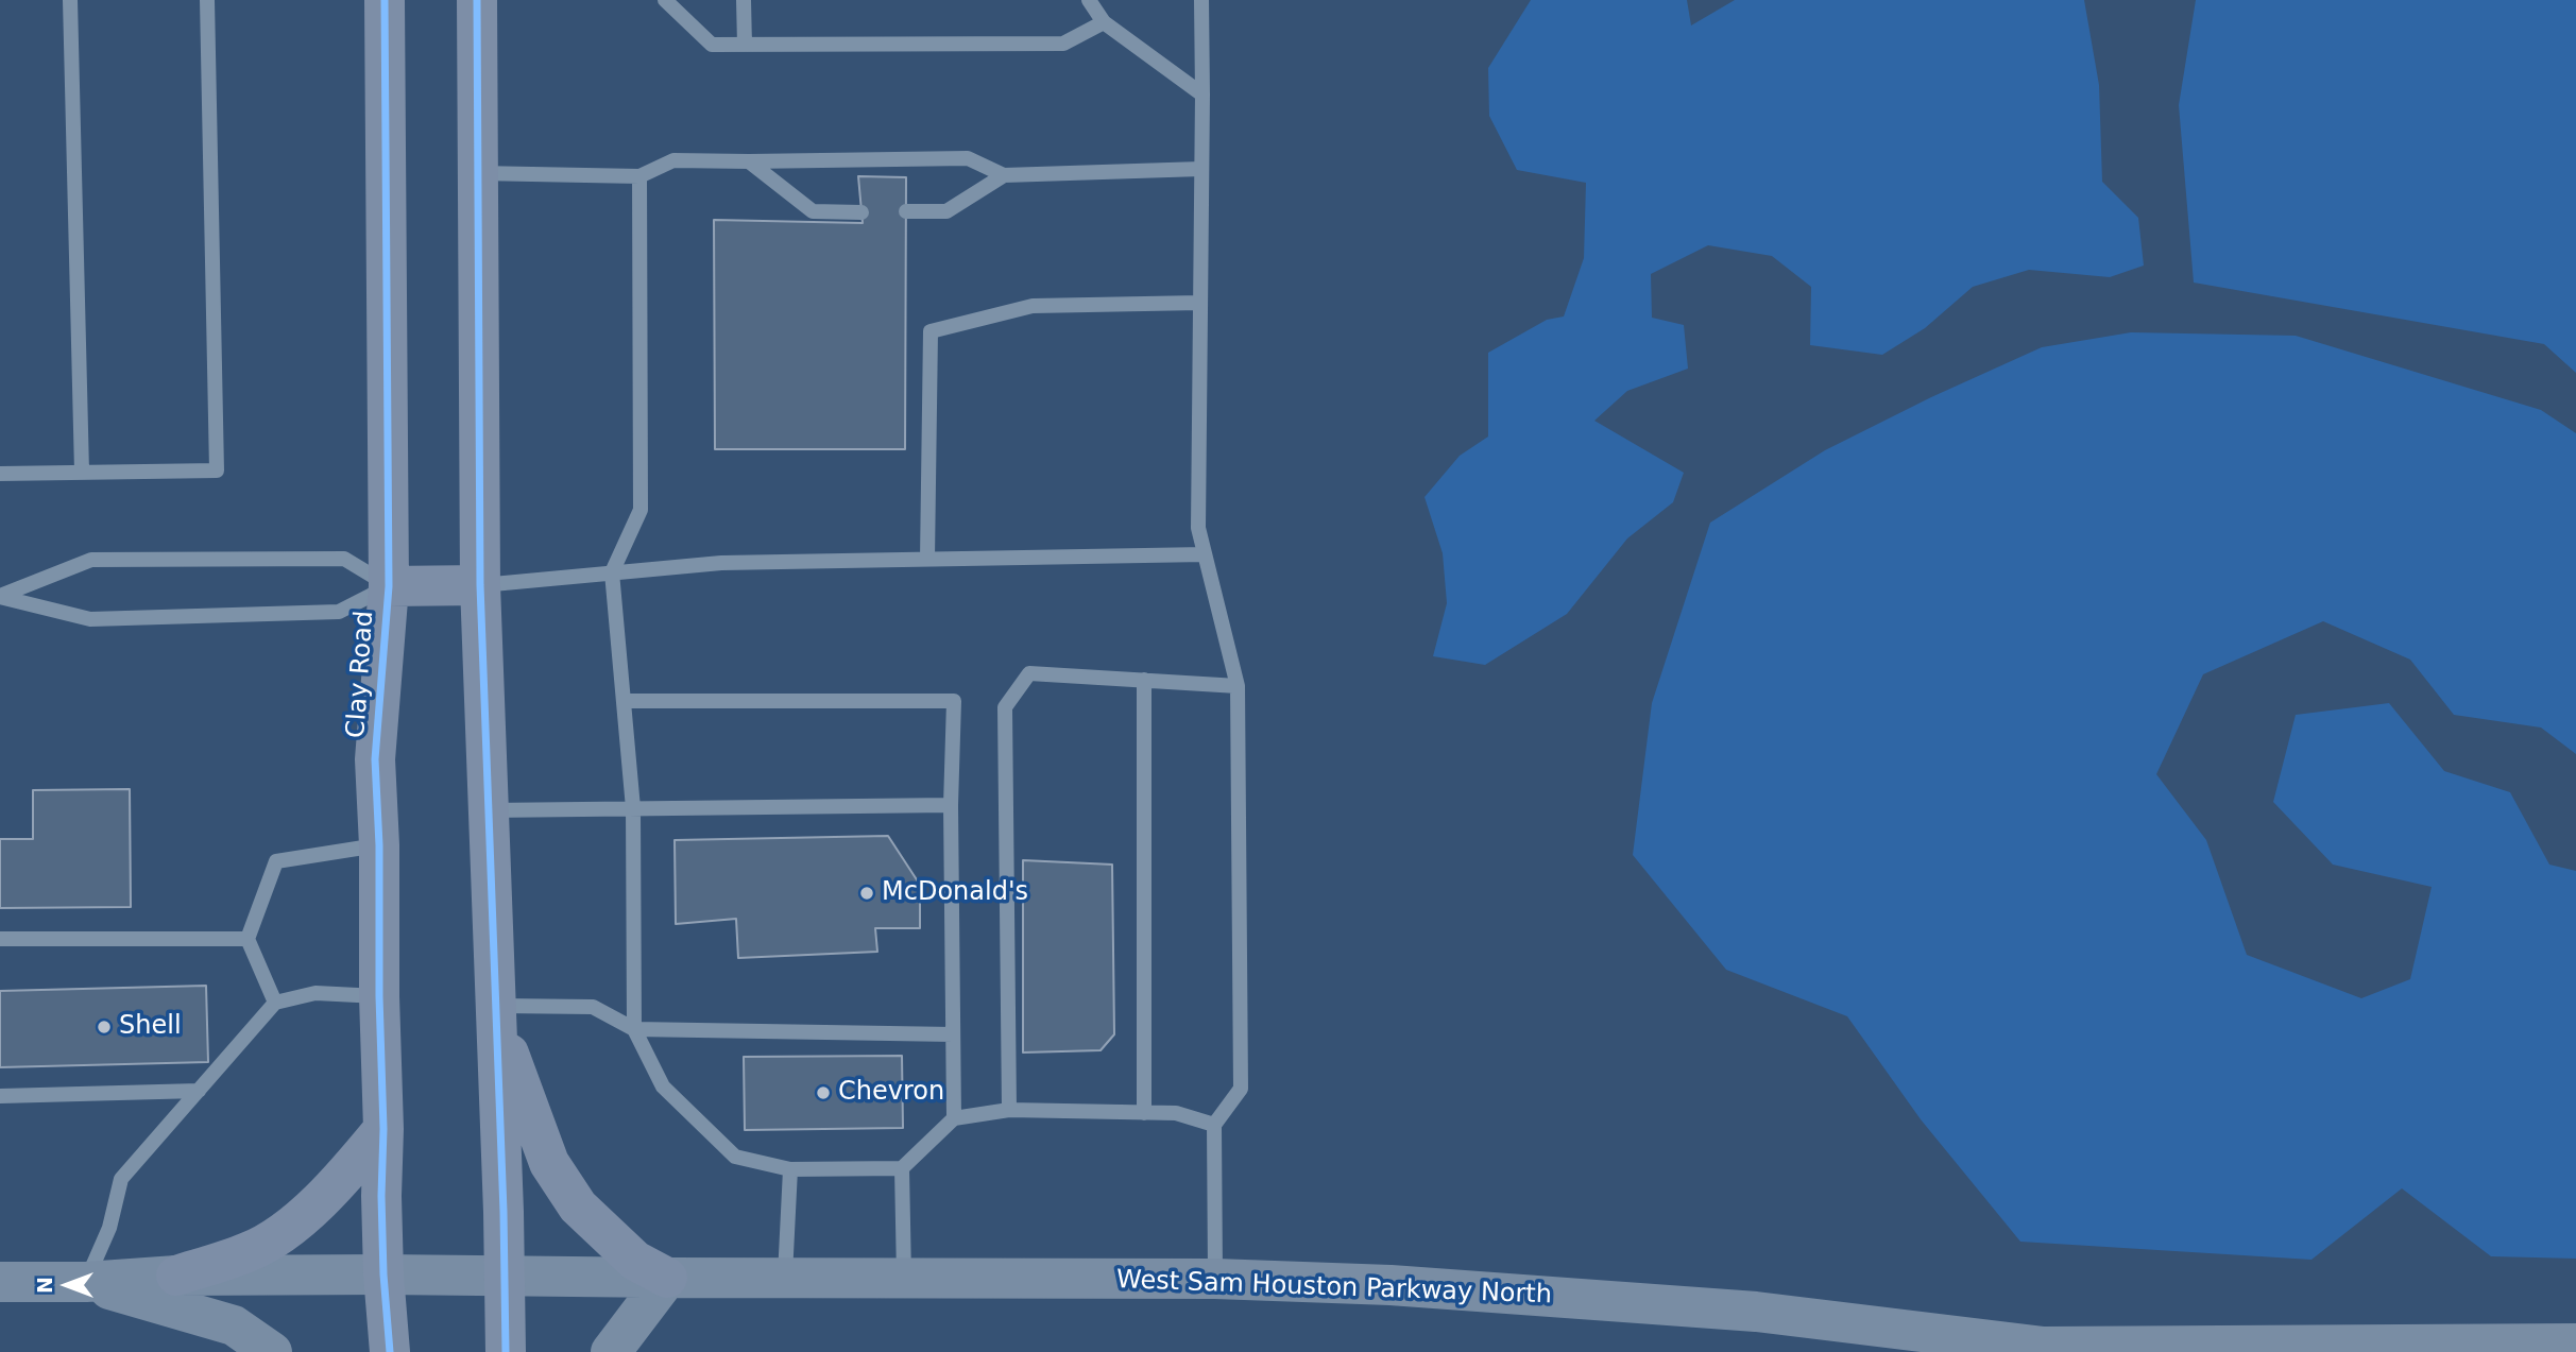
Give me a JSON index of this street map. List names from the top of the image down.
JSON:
{
  "streets": {
    "main road": ["Clay Road", "West Sam Houston Parkway North"]
  },
  "crossings": [
    ["Clay Road", "West Sam Houston Parkway North"]
  ],
  "places": ["McDonald's", "Shell", "Chevron"],
  "north": "left"
}
